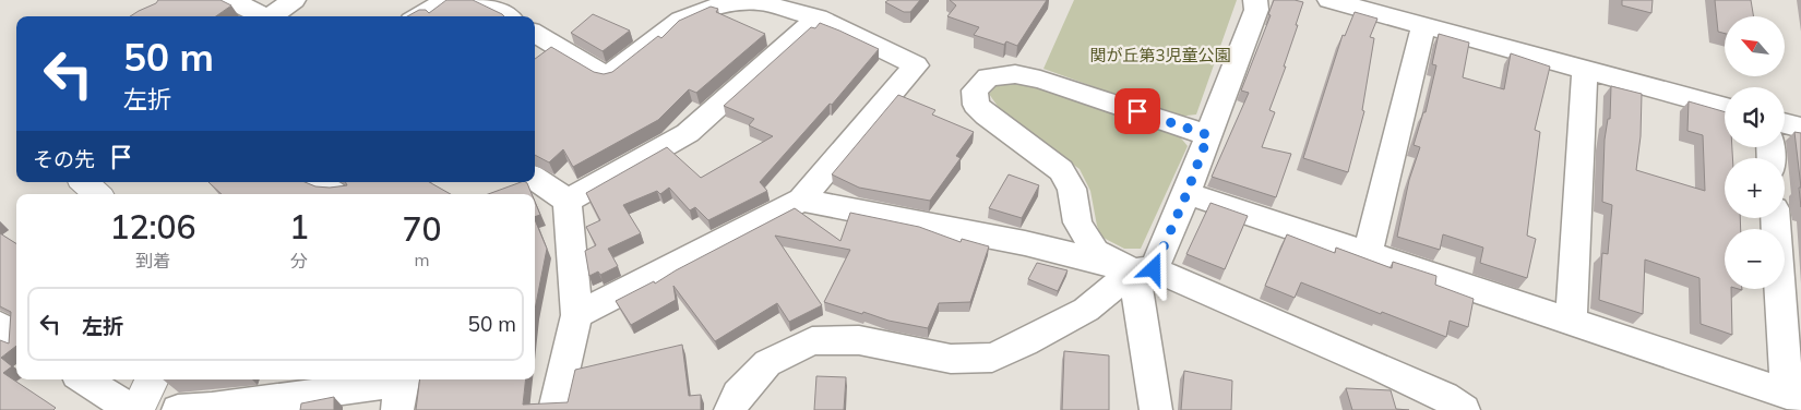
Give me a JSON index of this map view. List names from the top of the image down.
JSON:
{
  "parks": ["関が丘第3児童公園"],
  "north": "top left",
  "page": {
    "map_buttons": ["+", "−"],
    "turn": ["50 m", "左折"],
    "then": "その先",
    "eta": [
      "12:06",
      "到着",
      "1",
      "分",
      "70",
      "m"
    ],
    "list": [
      {
        "name": "左折",
        "value": "50 m"
      }
    ]
  }
}
